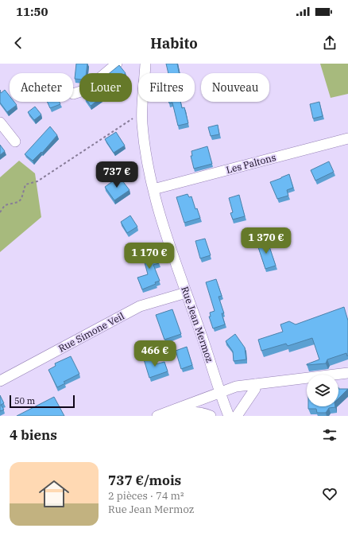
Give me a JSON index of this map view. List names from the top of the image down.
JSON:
{
  "streets": {
    "street": ["Les Paltons", "Rue Jean Mermoz", "Rue Simone Veil"]
  },
  "crossings": [
    ["Les Paltons", "Rue Jean Mermoz"],
    ["Rue Jean Mermoz", "Rue Simone Veil"]
  ],
  "scale_bar": "50 m",
  "page": {
    "status": "11:50",
    "header": "Habito",
    "chip": [
      "Acheter",
      "Louer",
      "Filtres",
      "Nouveau"
    ],
    "price": [
      "737 €",
      "1 370 €",
      "1 170 €",
      "466 €"
    ],
    "scale": "50 m",
    "heading": "4 biens",
    "list": [
      {
        "name": "737 €/mois",
        "note": "2 pièces · 74 m² · Rue Jean Mermoz"
      }
    ]
  }
}
